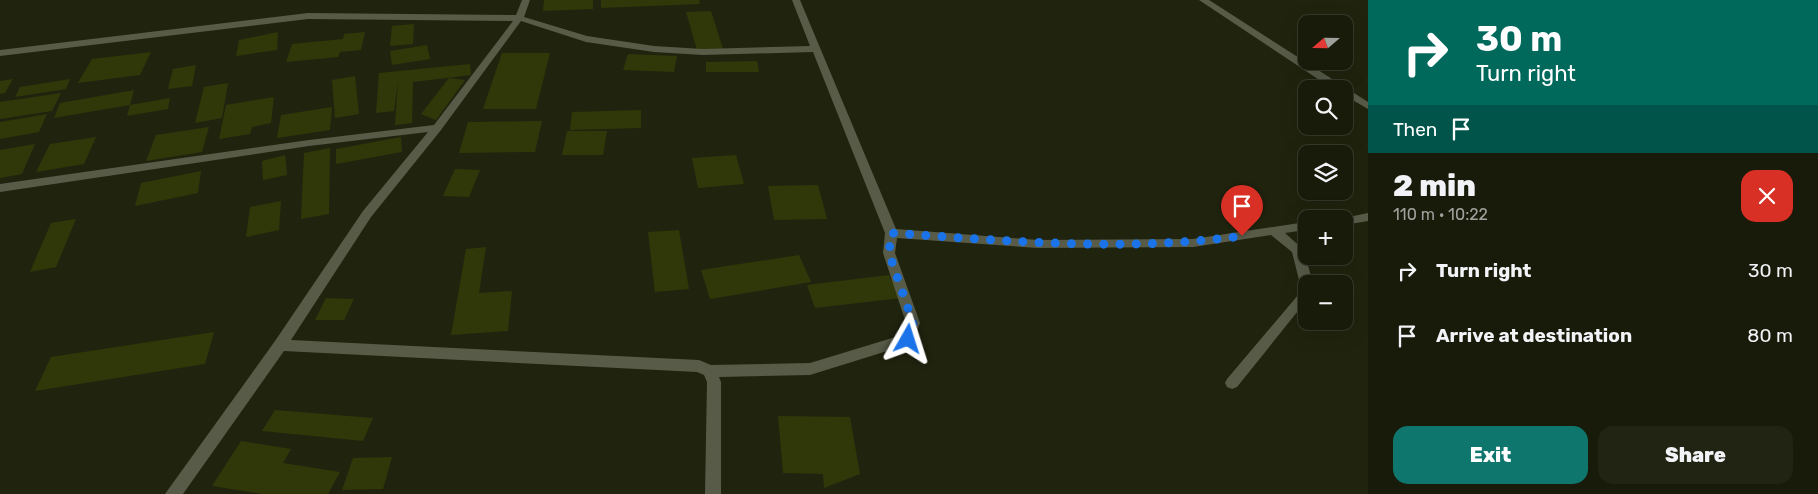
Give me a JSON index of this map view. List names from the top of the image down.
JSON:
{
  "north": "left",
  "page": {
    "turn": ["30 m", "Turn right"],
    "map_buttons": ["+", "−"],
    "then": "Then",
    "heading": ["2 min", "110 m · 10:22"],
    "list": [
      {
        "name": "Turn right",
        "value": "30 m"
      },
      {
        "name": "Arrive at destination",
        "value": "80 m"
      }
    ],
    "buttons": ["Exit", "Share"]
  }
}
